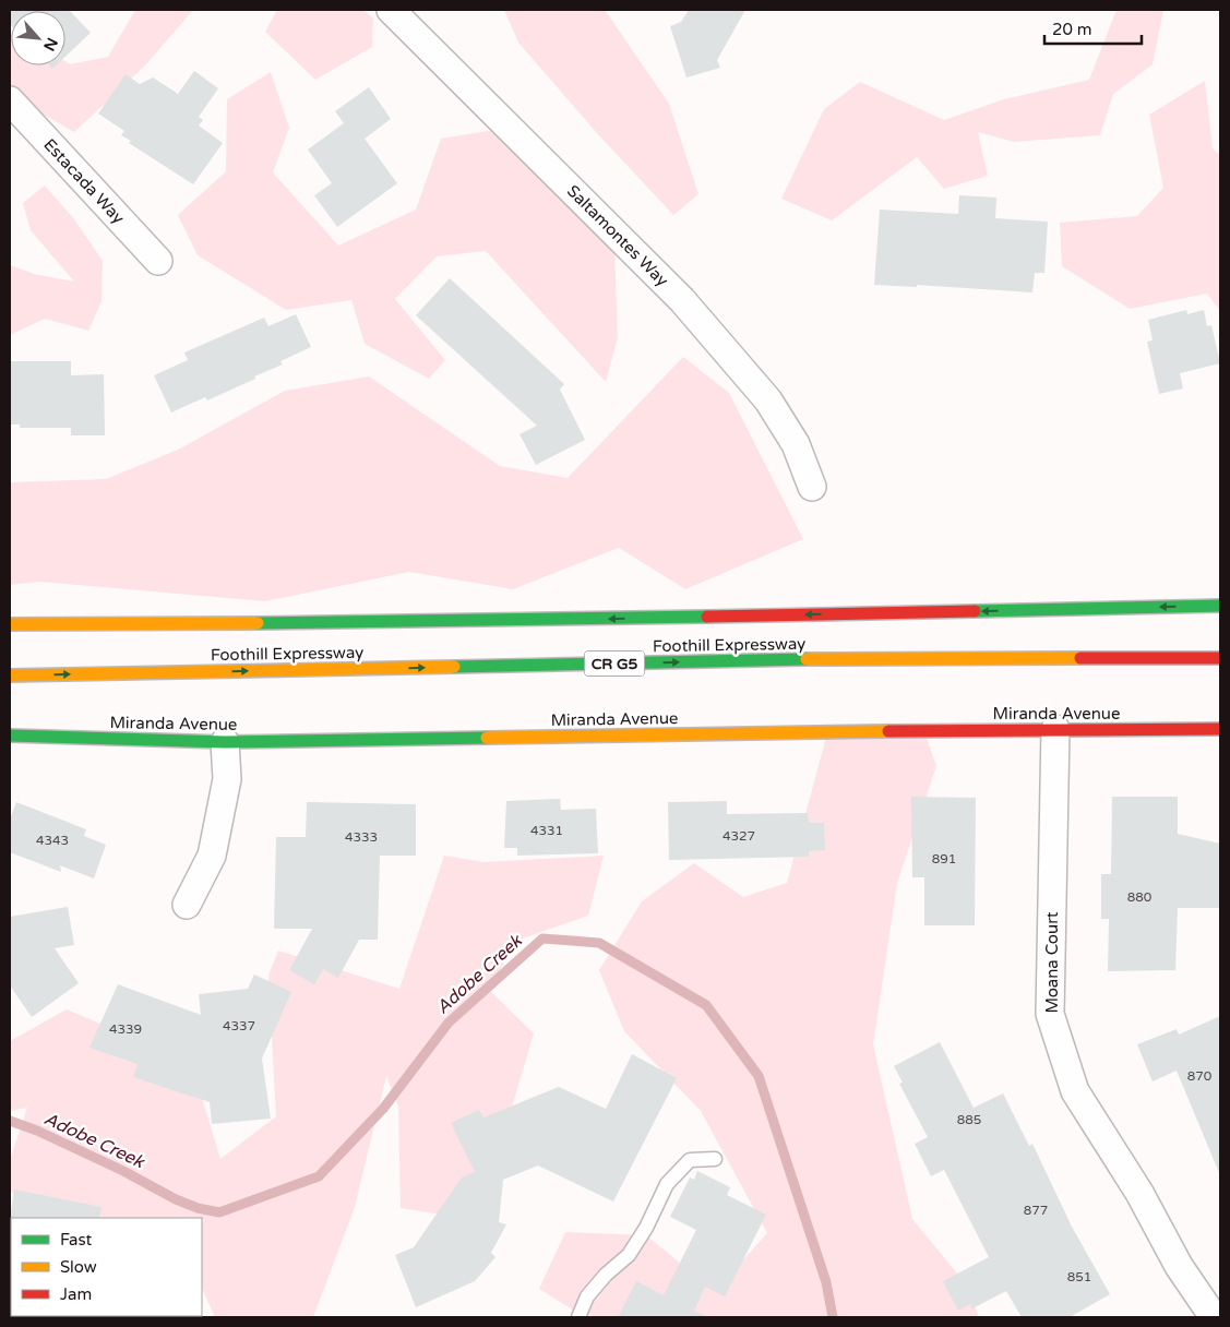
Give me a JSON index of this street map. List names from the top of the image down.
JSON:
{
  "streets": {
    "main road": ["Foothill Expressway", "CR G5", "Miranda Avenue"],
    "street": ["Estacada Way", "Saltamontes Way", "Moana Court"]
  },
  "crossings": [
    ["Miranda Avenue", "Moana Court"]
  ],
  "water": ["Adobe Creek"],
  "house_numbers": [
    "4331",
    "4327",
    "4333",
    "4343",
    "891",
    "880",
    "4337",
    "4339",
    "870",
    "885",
    "877",
    "851"
  ],
  "legend": ["Fast", "Slow", "Jam"],
  "scale_bar": "20 m",
  "north": "bottom right"
}
